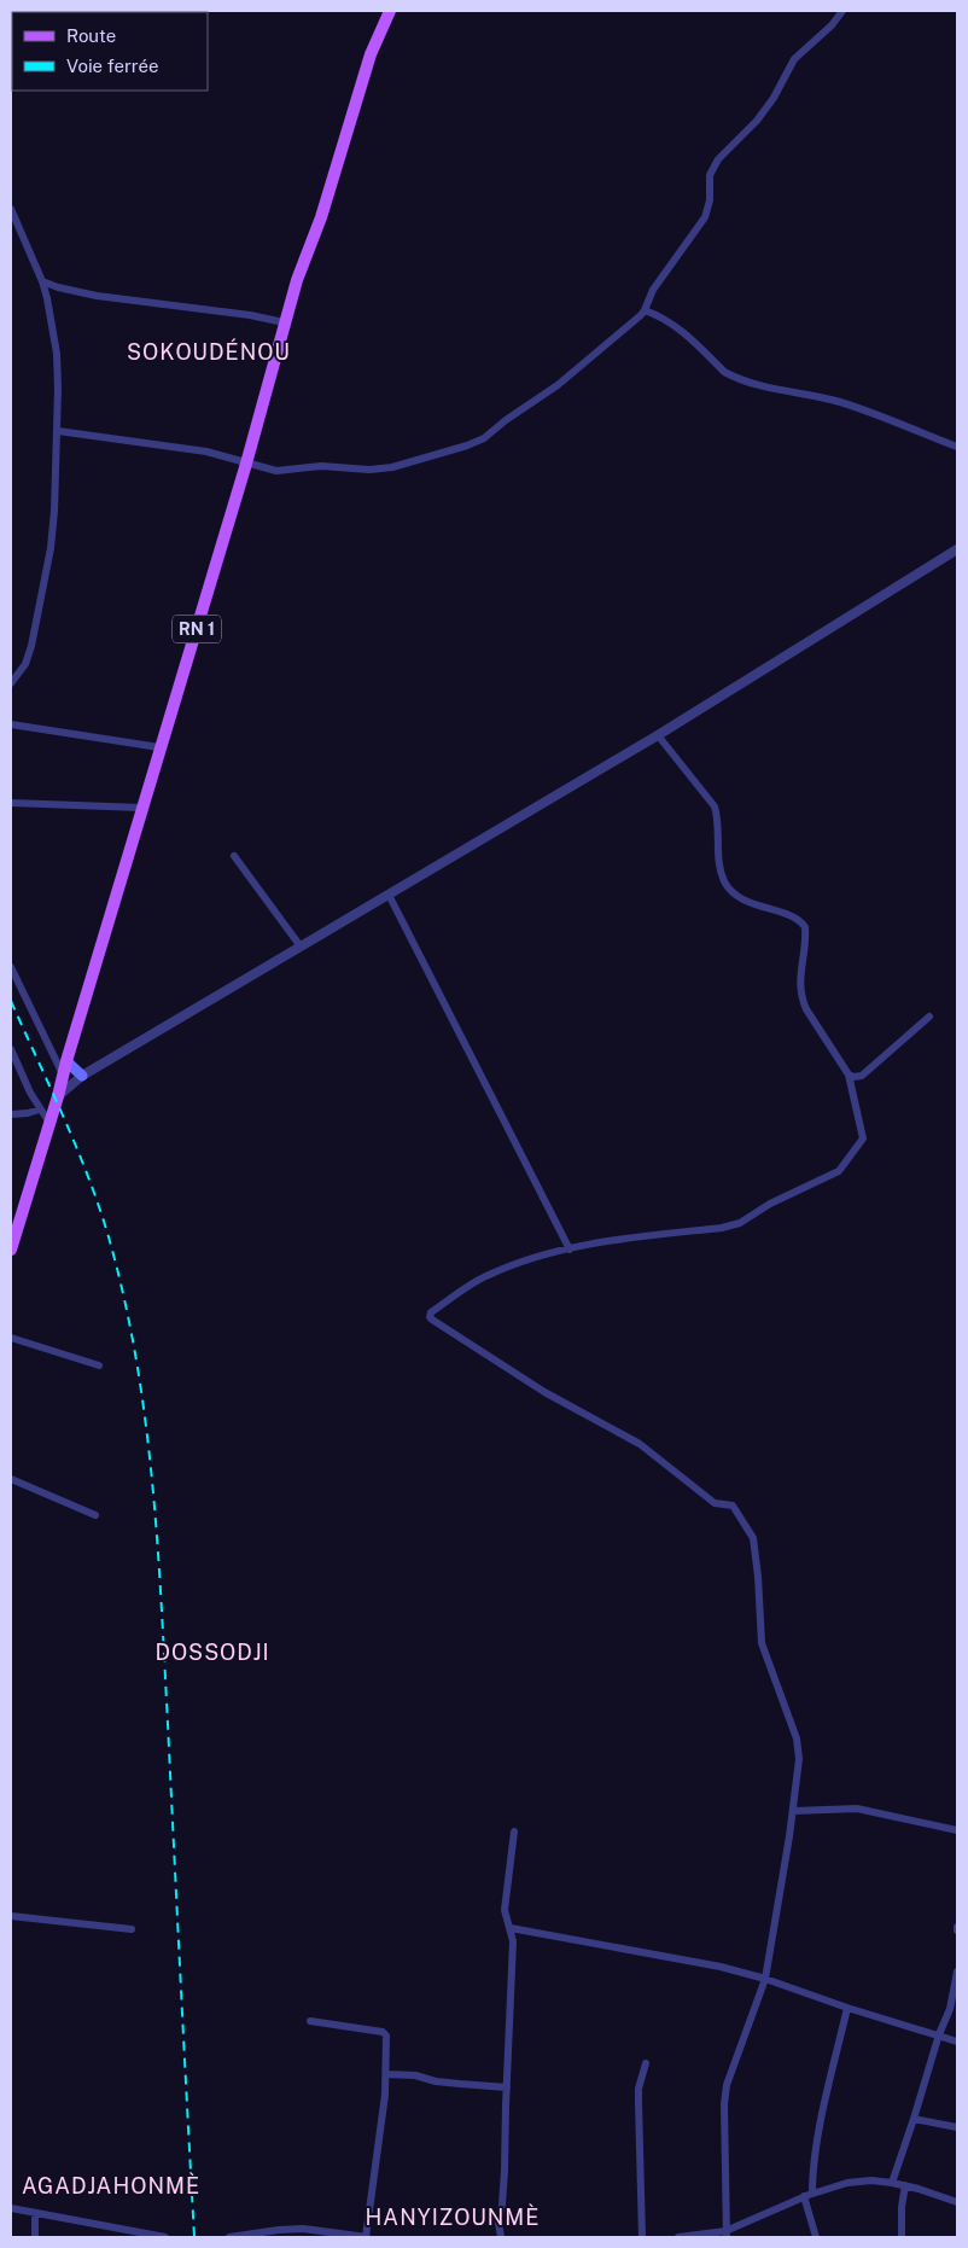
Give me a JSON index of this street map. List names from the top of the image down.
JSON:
{
  "streets": {
    "main road": ["RN 1"]
  },
  "districts": [
    "SOKOUDÉNOU",
    "DOSSODJI",
    "AGADJAHONMÈ",
    "HANYIZOUNMÈ"
  ],
  "legend": ["Route", "Voie ferrée"]
}
